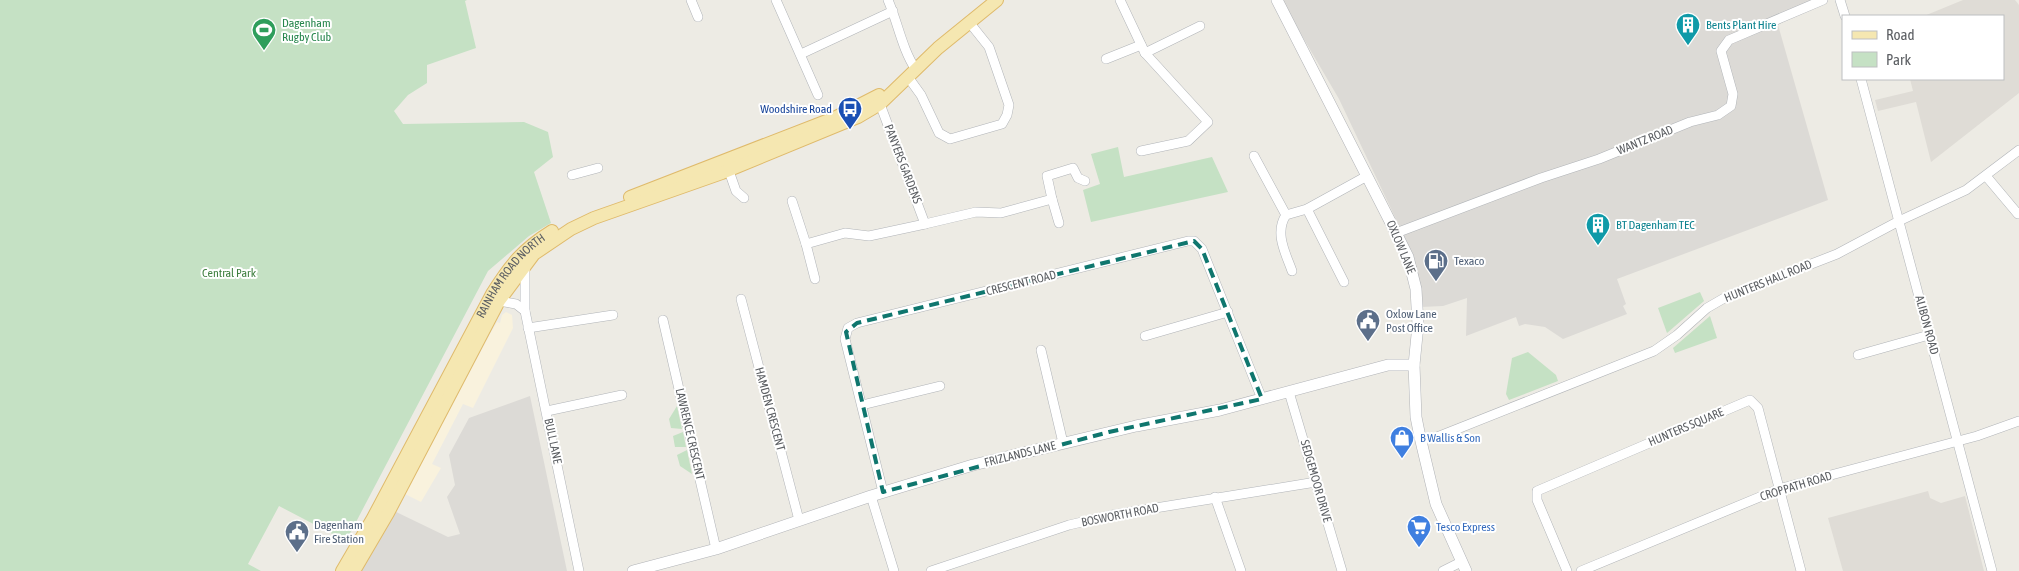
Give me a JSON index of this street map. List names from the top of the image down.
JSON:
{
  "streets": {
    "main road": ["RAINHAM ROAD NORTH"],
    "street": [
      "WANTZ ROAD",
      "PANYERS GARDENS",
      "OXLOW LANE",
      "HUNTERS HALL ROAD",
      "CRESCENT ROAD",
      "ALIBON ROAD",
      "HAMDEN CRESCENT",
      "HUNTERS SQUARE",
      "LAWRENCE CRESCENT",
      "BULL LANE",
      "FRIZLANDS LANE",
      "SEDGEMOOR DRIVE",
      "CROPPATH ROAD",
      "BOSWORTH ROAD"
    ]
  },
  "crossings": [
    ["WANTZ ROAD", "OXLOW LANE"],
    ["PANYERS GARDENS", "RAINHAM ROAD NORTH"],
    ["OXLOW LANE", "FRIZLANDS LANE"],
    ["RAINHAM ROAD NORTH", "BULL LANE"],
    ["HUNTERS HALL ROAD", "ALIBON ROAD"],
    ["CRESCENT ROAD", "FRIZLANDS LANE"],
    ["ALIBON ROAD", "CROPPATH ROAD"],
    ["HAMDEN CRESCENT", "FRIZLANDS LANE"],
    ["HUNTERS SQUARE", "CROPPATH ROAD"],
    ["LAWRENCE CRESCENT", "FRIZLANDS LANE"],
    ["FRIZLANDS LANE", "SEDGEMOOR DRIVE"],
    ["SEDGEMOOR DRIVE", "BOSWORTH ROAD"]
  ],
  "parks": ["Central Park"],
  "places": {
    "building": ["Bents Plant Hire", "BT Dagenham TEC"],
    "sports": ["Dagenham Rugby Club"],
    "bus stop": ["Woodshire Road"],
    "fuel station": ["Texaco"],
    "public building": ["Oxlow Lane Post Office", "Dagenham Fire Station"],
    "shop": ["B Wallis & Son"],
    "supermarket": ["Tesco Express"]
  },
  "legend": ["Road", "Park"]
}
